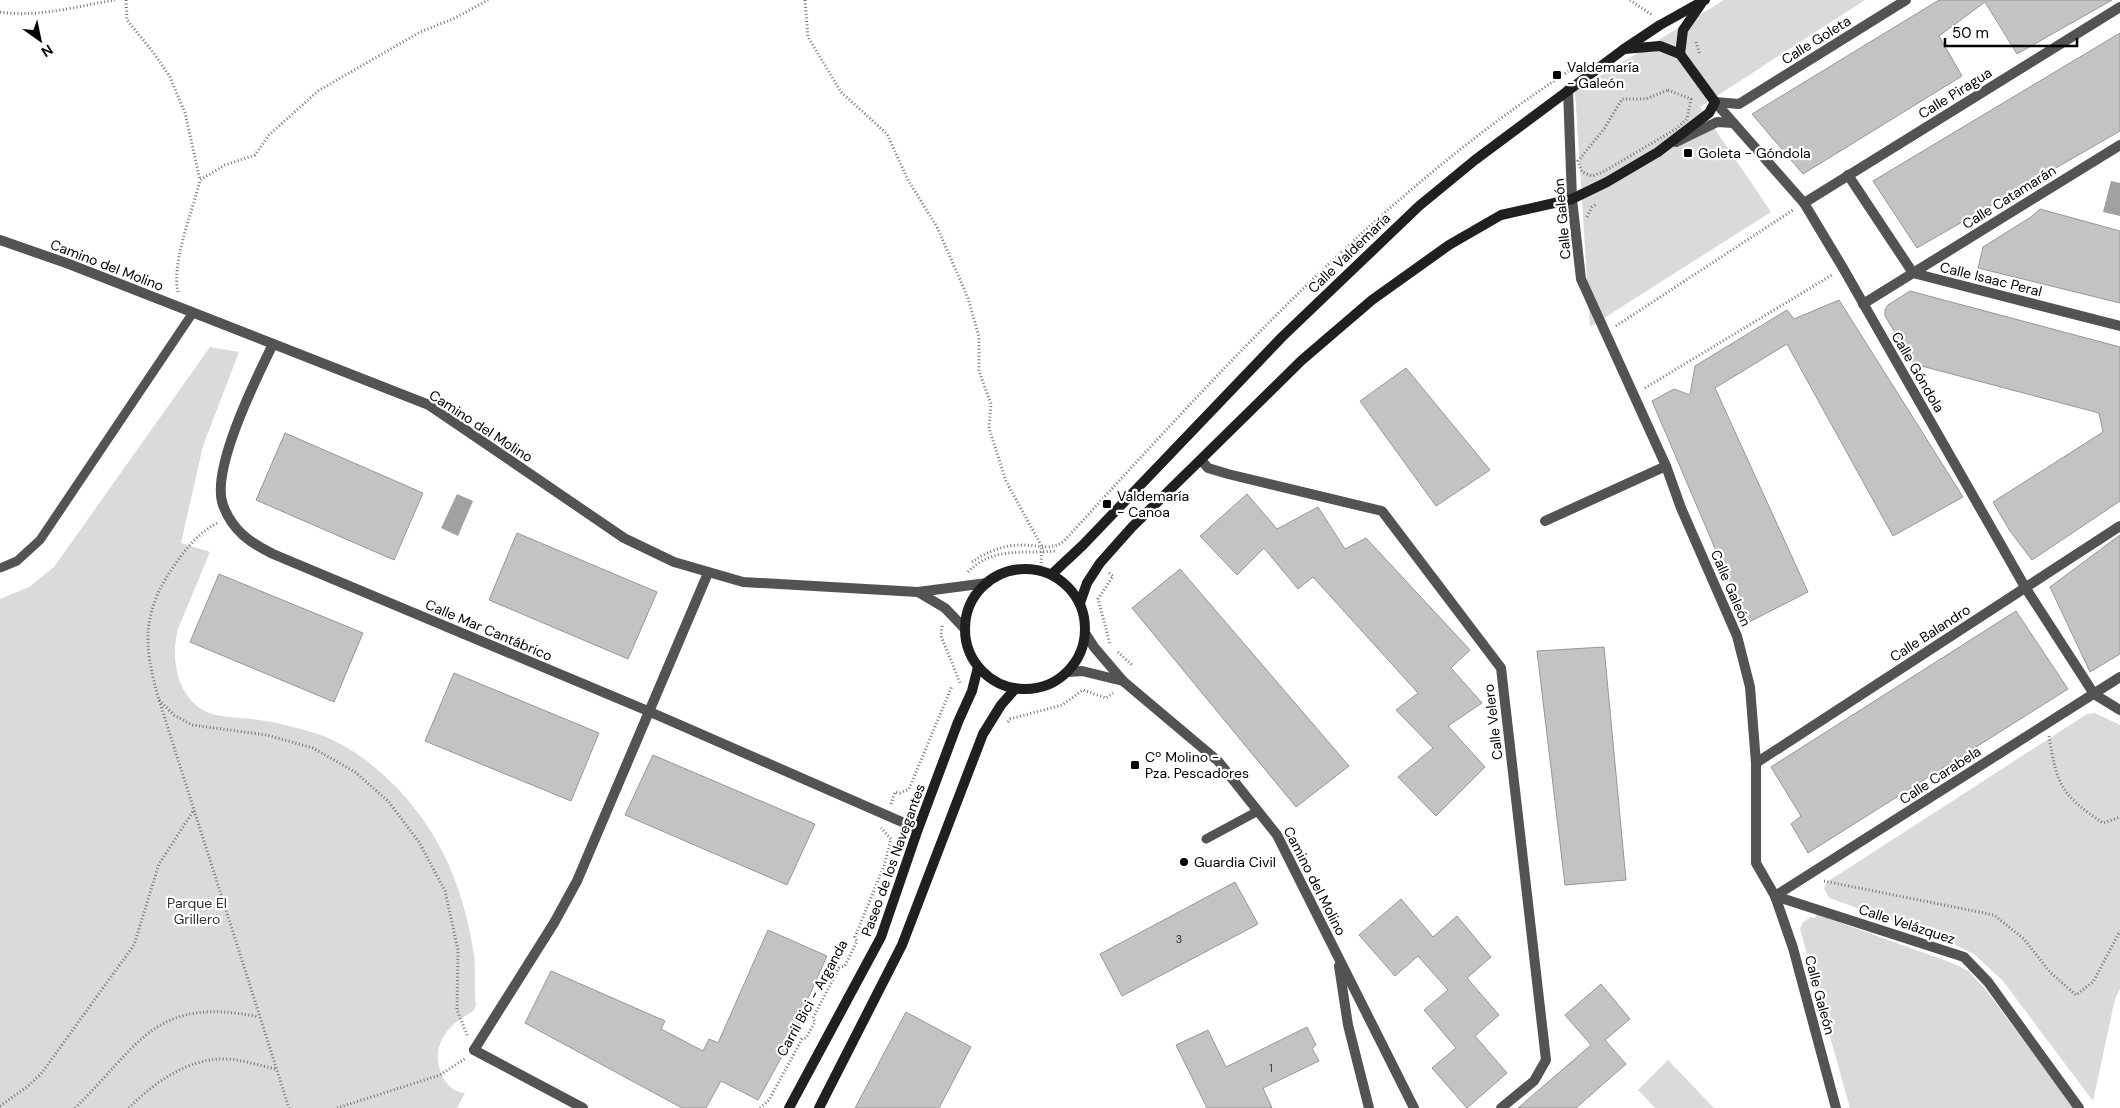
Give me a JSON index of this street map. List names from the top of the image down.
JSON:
{
  "streets": {
    "main road": ["Calle Valdemaría", "Calle Góndola", "Paseo de los Navegantes"],
    "street": [
      "Calle Goleta",
      "Calle Piragua",
      "Calle Catamarán",
      "Calle Galeón",
      "Camino del Molino",
      "Calle Isaac Peral",
      "Calle Mar Cantábrico",
      "Calle Balandro",
      "Calle Velero",
      "Calle Carabela",
      "Calle Velázquez"
    ],
    "path": ["Carril Bici - Arganda"]
  },
  "crossings": [
    ["Calle Piragua", "Calle Góndola"],
    ["Calle Catamarán", "Calle Isaac Peral"],
    ["Calle Galeón", "Calle Valdemaría"],
    ["Calle Galeón", "Calle Balandro"],
    ["Calle Galeón", "Calle Carabela"],
    ["Calle Galeón", "Calle Velázquez"],
    ["Calle Valdemaría", "Camino del Molino"],
    ["Calle Valdemaría", "Paseo de los Navegantes"],
    ["Camino del Molino", "Calle Mar Cantábrico"],
    ["Camino del Molino", "Paseo de los Navegantes"],
    ["Calle Góndola", "Calle Balandro"],
    ["Calle Góndola", "Calle Carabela"],
    ["Calle Mar Cantábrico", "Paseo de los Navegantes"],
    ["Calle Mar Cantábrico", "Carril Bici - Arganda"],
    ["Calle Carabela", "Calle Velázquez"]
  ],
  "parks": ["Parque El Grillero"],
  "places": {
    "transit": [
      "Valdemaría - Galeón",
      "Goleta - Góndola",
      "Valdemaría - Canoa",
      "Cº Molino - Pza. Pescadores"
    ],
    "other": ["Guardia Civil"]
  },
  "house_numbers": ["3", "1"],
  "scale_bar": "50 m",
  "north": "bottom right"
}
